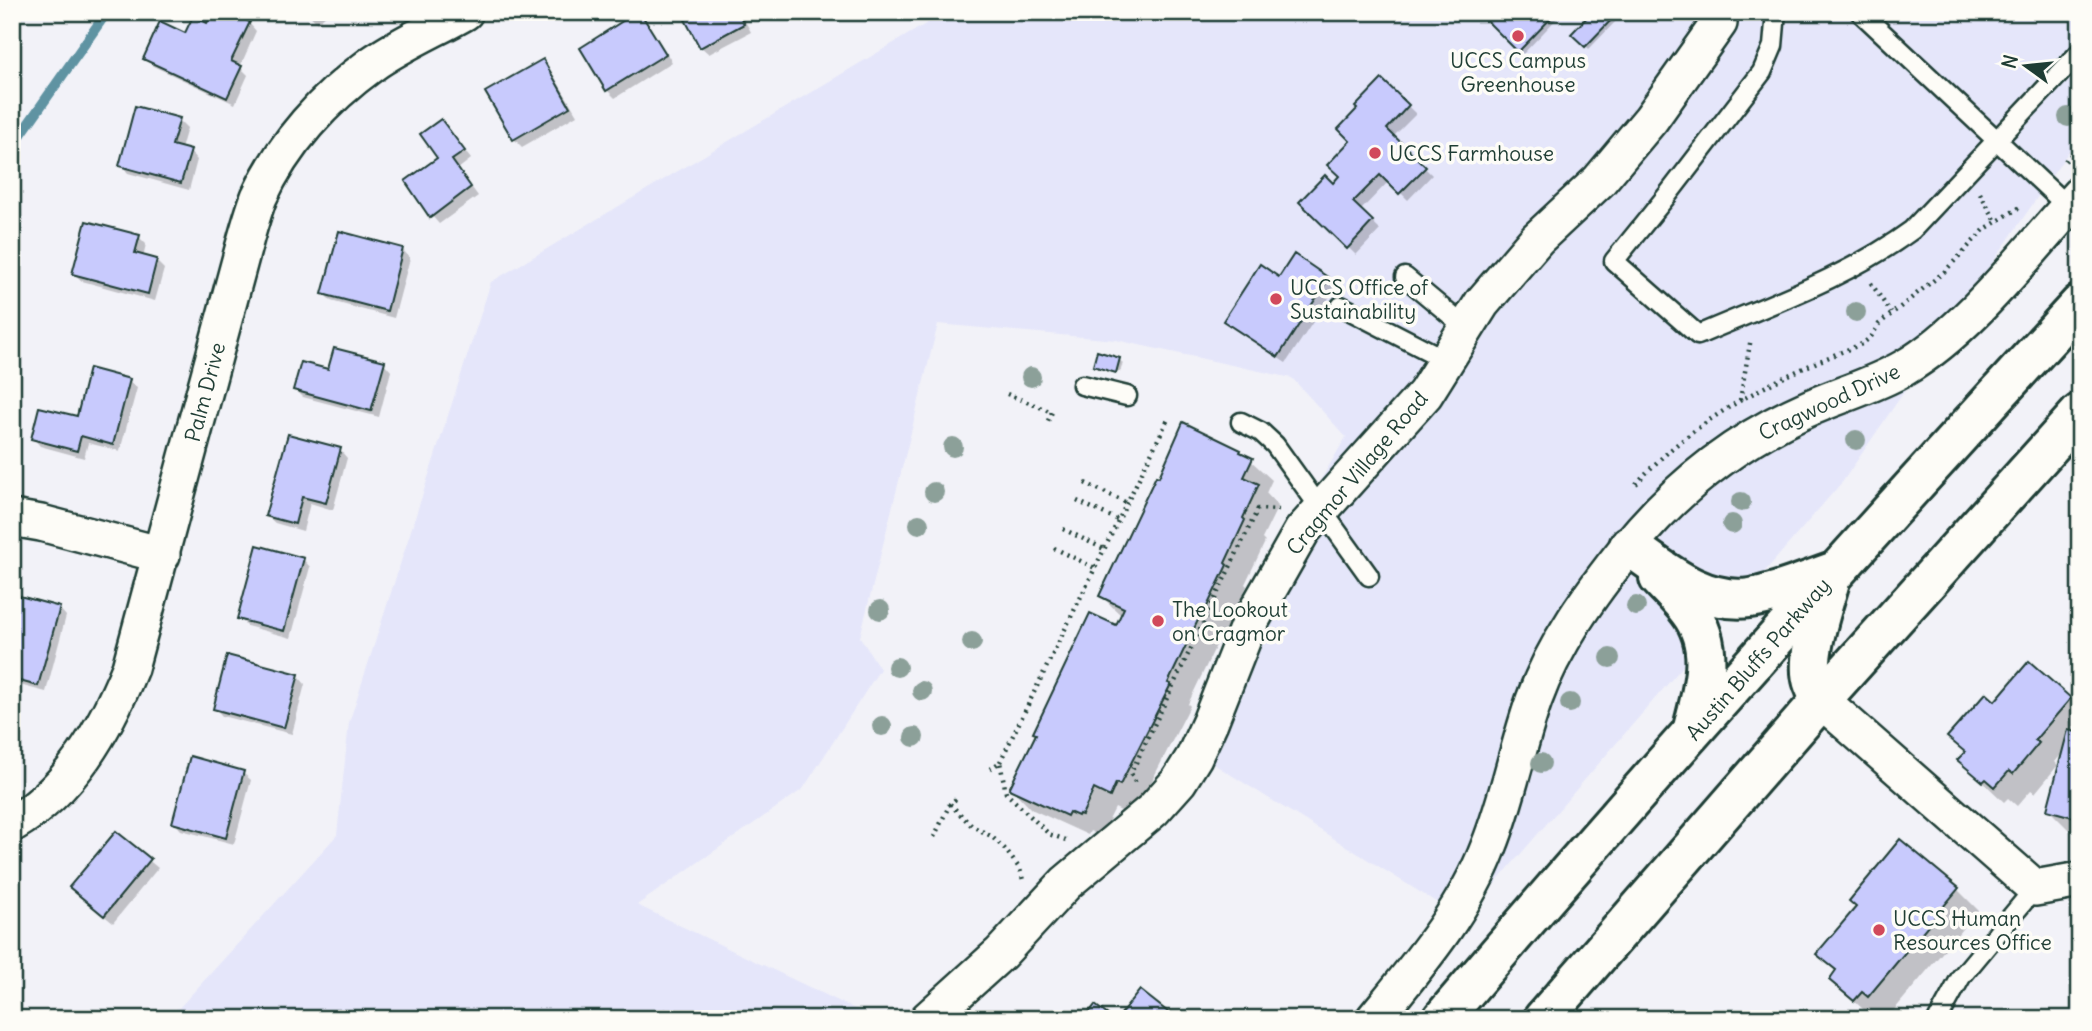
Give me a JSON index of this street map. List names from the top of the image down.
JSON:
{
  "streets": {
    "main road": ["Austin Bluffs Parkway"],
    "street": ["Palm Drive", "Cragwood Drive", "Cragmor Village Road"]
  },
  "places": [
    "UCCS Campus Greenhouse",
    "UCCS Farmhouse",
    "UCCS Office of Sustainability",
    "The Lookout on Cragmor",
    "UCCS Human Resources Office"
  ],
  "north": "left"
}
